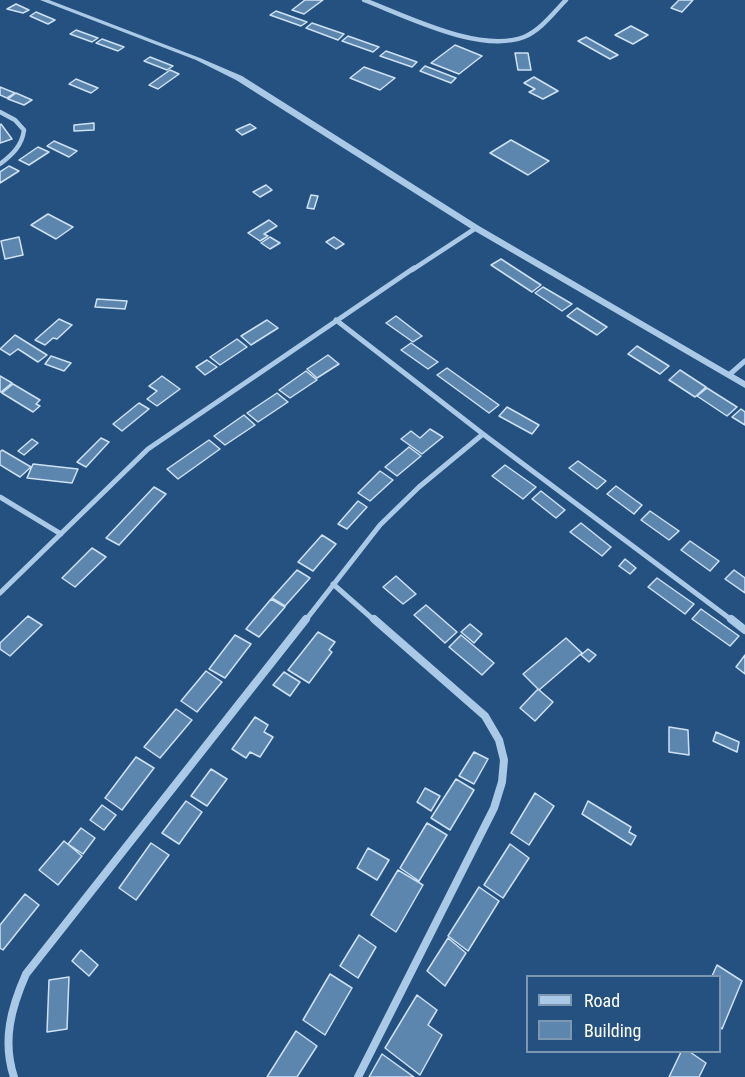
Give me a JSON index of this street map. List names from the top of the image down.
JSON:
{
  "legend": ["Road", "Building"]
}
